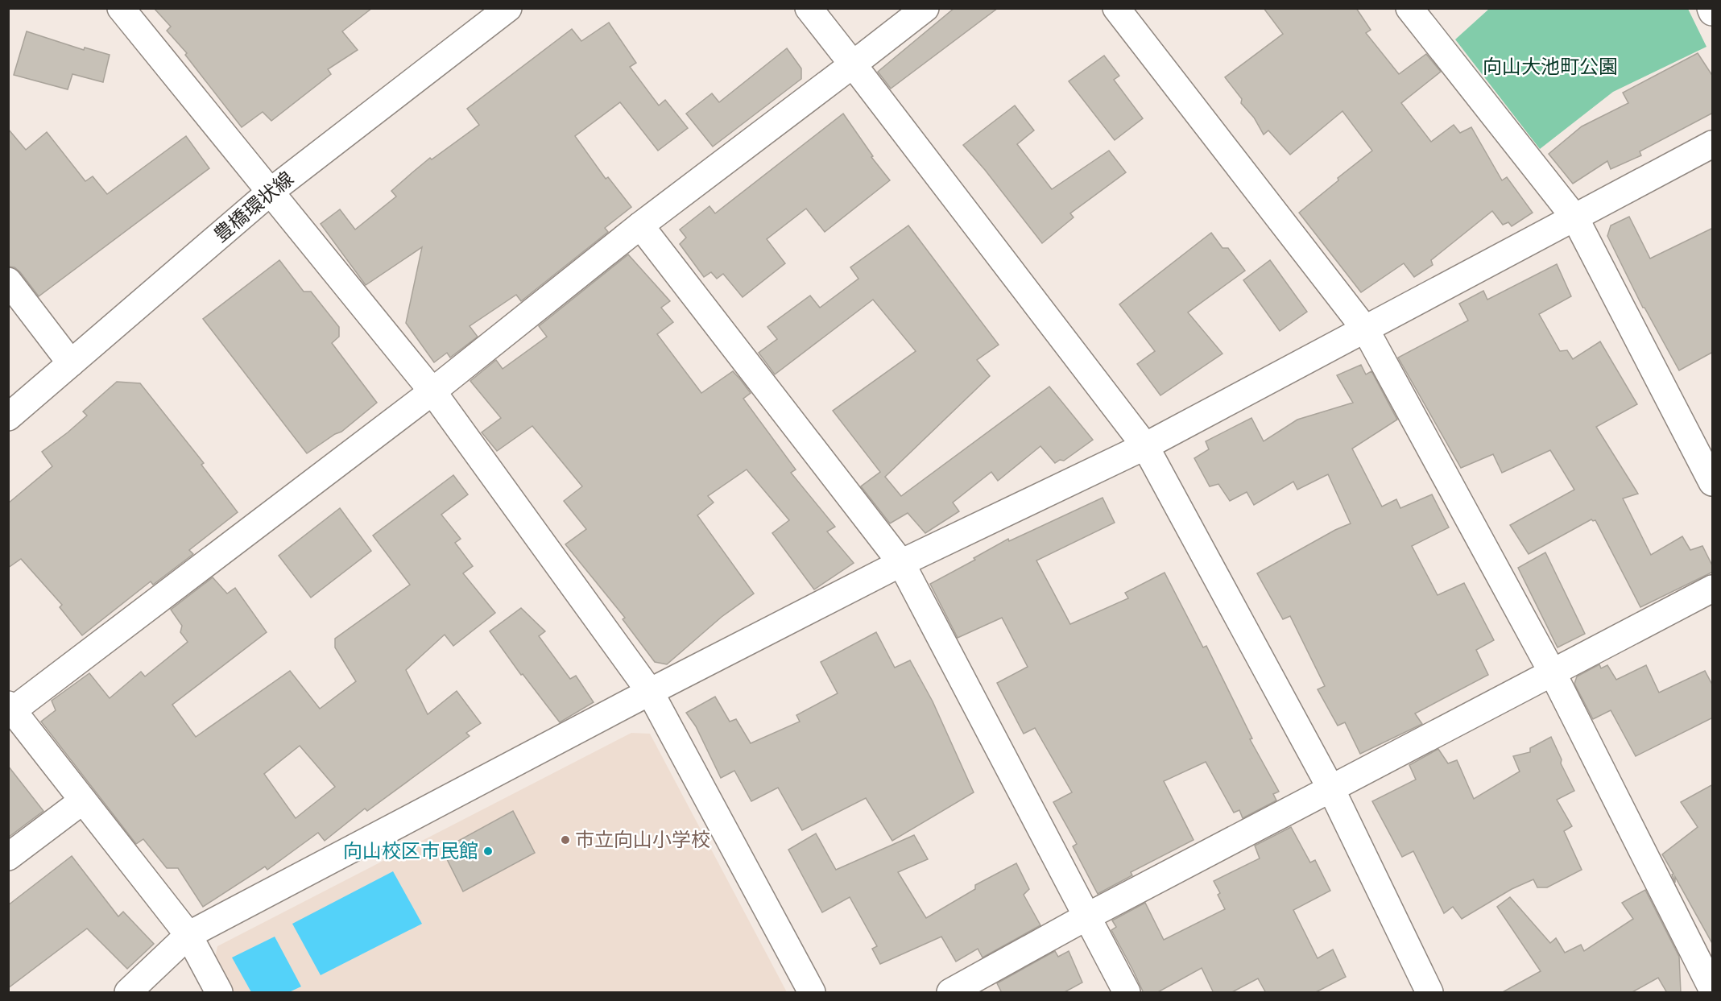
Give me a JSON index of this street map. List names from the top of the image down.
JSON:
{
  "streets": {
    "street": ["豊橋環状線"]
  },
  "parks": ["向山大池町公園"],
  "places": ["市立向山小学校", "向山校区市民館"]
}
